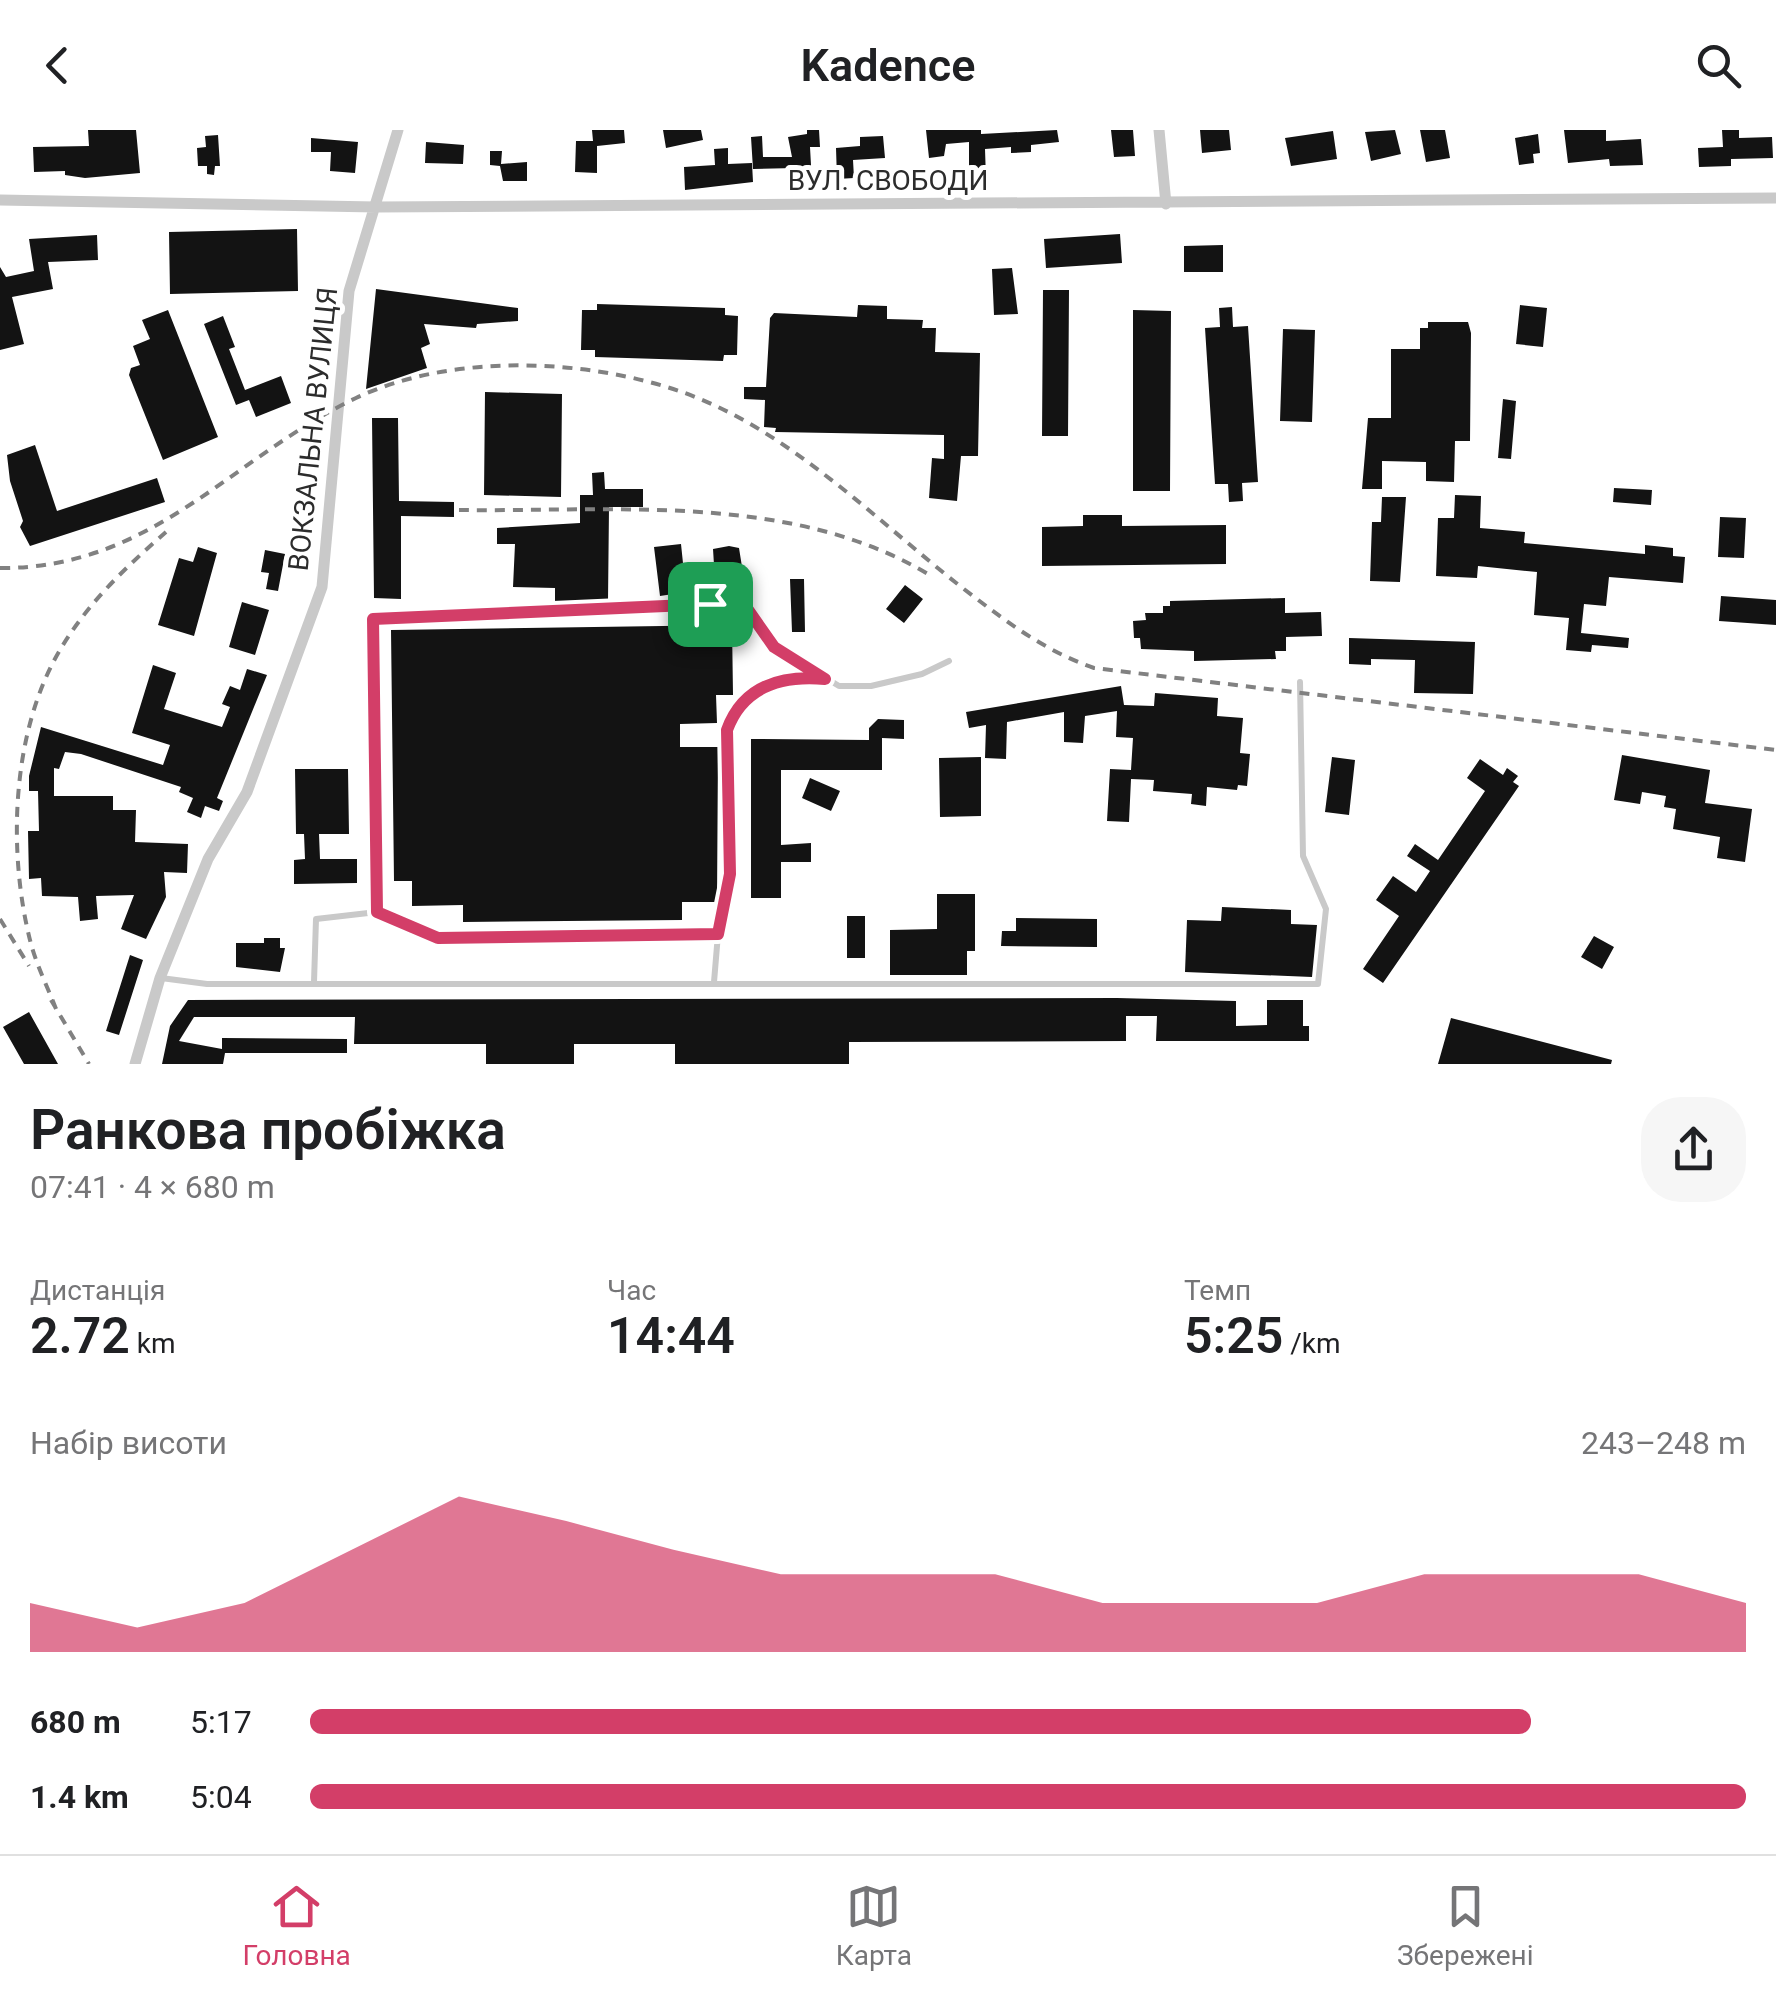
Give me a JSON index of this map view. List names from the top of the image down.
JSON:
{
  "streets": {
    "street": ["ВУЛ. СВОБОДИ", "ВОКЗАЛЬНА ВУЛИЦЯ"]
  },
  "crossings": [
    ["ВУЛ. СВОБОДИ", "ВОКЗАЛЬНА ВУЛИЦЯ"]
  ],
  "page": {
    "header": "Kadence",
    "heading": ["Ранкова пробіжка", "07:41 · 4 × 680 m"],
    "stats": [
      ["Дистанція", "2.72 km"],
      ["Час", "14:44"],
      ["Темп", "5:25 /km"]
    ],
    "chart": ["Набір висоти", "243–248 m"],
    "list": [
      {
        "name": "680 m",
        "note": "5:17"
      },
      {
        "name": "1.4 km",
        "note": "5:04"
      }
    ],
    "tabs": ["Головна", "Карта", "Збережені"]
  }
}
